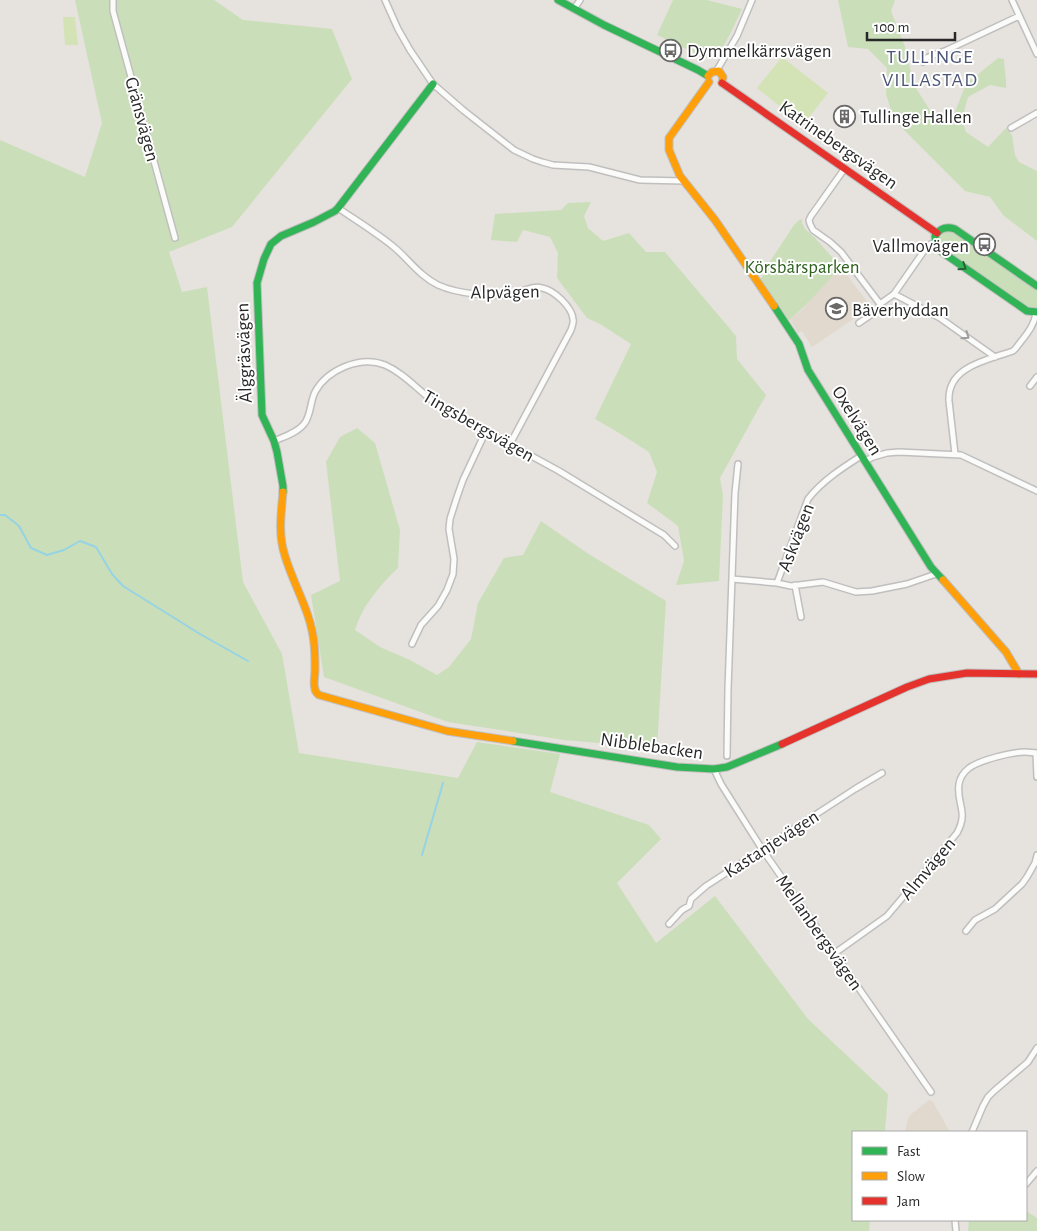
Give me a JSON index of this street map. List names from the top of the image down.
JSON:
{
  "streets": {
    "street": [
      "Gränsvägen",
      "Katrinebergsvägen",
      "Alpvägen",
      "Älggräsvägen",
      "Oxelvägen",
      "Tingsbergsvägen",
      "Askvägen",
      "Nibblebacken",
      "Kastanjevägen",
      "Almvägen",
      "Mellanbergsvägen"
    ]
  },
  "crossings": [
    ["Alpvägen", "Älggräsvägen"],
    ["Alpvägen", "Tingsbergsvägen"],
    ["Älggräsvägen", "Tingsbergsvägen"],
    ["Älggräsvägen", "Nibblebacken"],
    ["Oxelvägen", "Askvägen"],
    ["Oxelvägen", "Nibblebacken"],
    ["Nibblebacken", "Mellanbergsvägen"],
    ["Kastanjevägen", "Mellanbergsvägen"],
    ["Almvägen", "Mellanbergsvägen"]
  ],
  "districts": ["TULLINGE VILLASTAD"],
  "parks": ["Körsbärsparken"],
  "places": {
    "bus stop": ["Dymmelkärrsvägen", "Vallmovägen"],
    "building": ["Tullinge Hallen"],
    "school or university": ["Bäverhyddan"]
  },
  "legend": ["Fast", "Slow", "Jam"],
  "scale_bar": "100 m"
}
